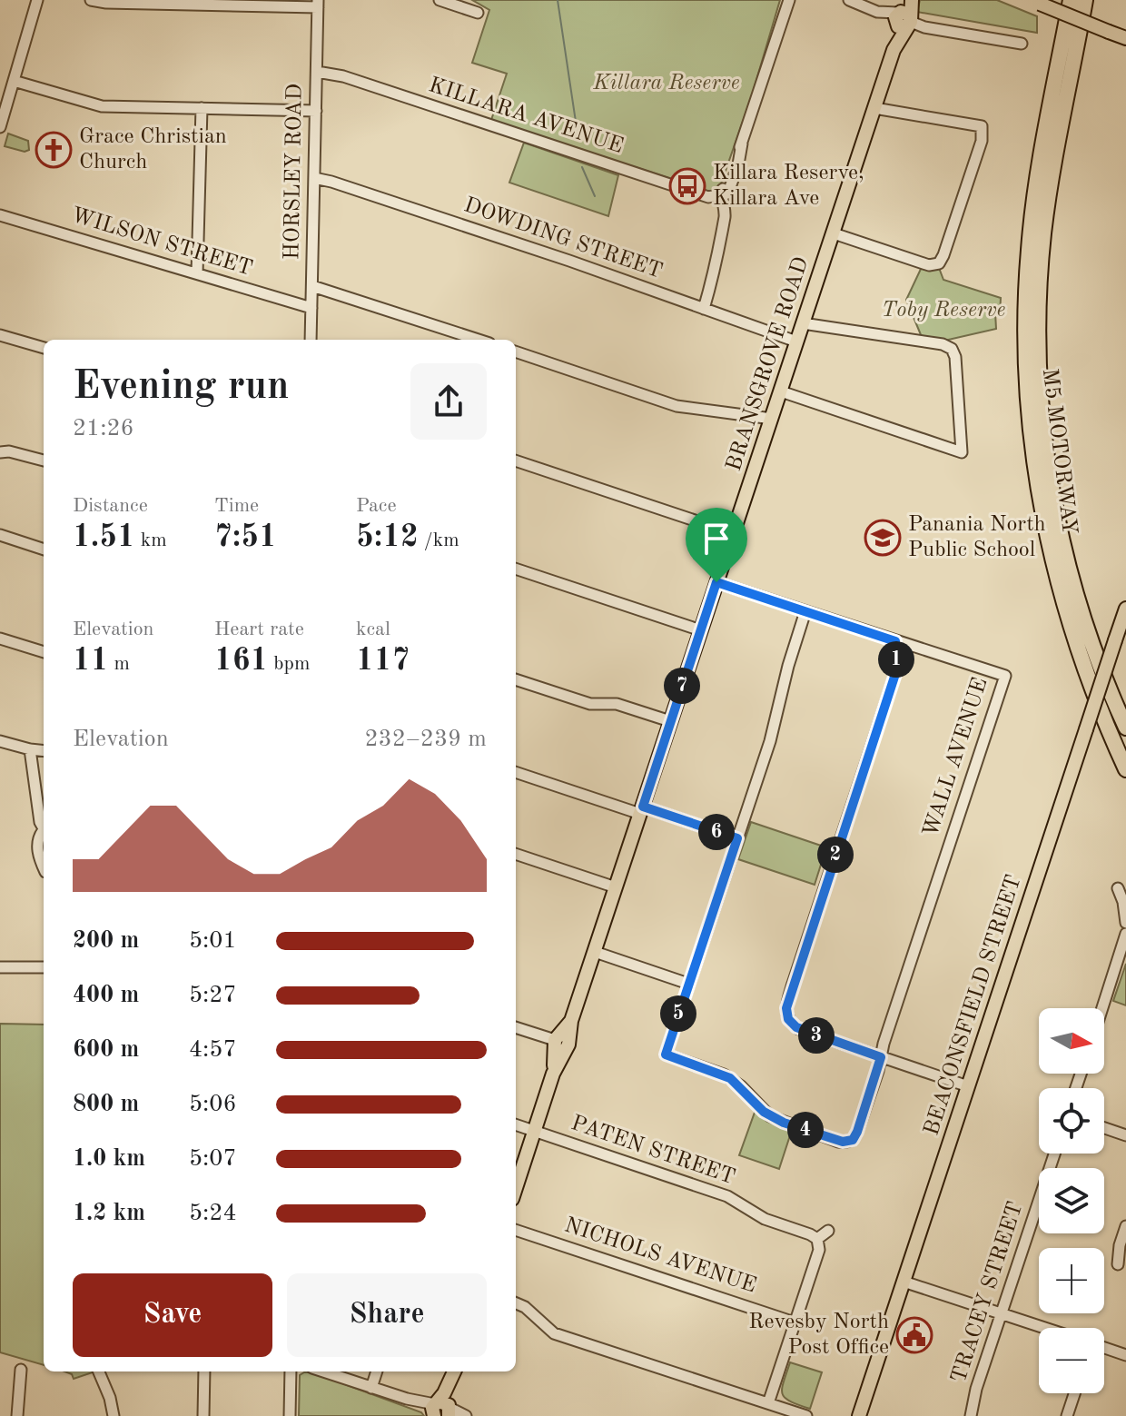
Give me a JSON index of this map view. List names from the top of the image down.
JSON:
{
  "streets": {
    "highway": ["M5 MOTORWAY"],
    "main road": ["BRANSGROVE ROAD", "BEACONSFIELD STREET"],
    "street": [
      "KILLARA AVENUE",
      "HORSLEY ROAD",
      "DOWDING STREET",
      "WILSON STREET",
      "WALL AVENUE",
      "PATEN STREET",
      "NICHOLS AVENUE",
      "TRACEY STREET"
    ]
  },
  "crossings": [
    ["KILLARA AVENUE", "HORSLEY ROAD"],
    ["HORSLEY ROAD", "DOWDING STREET"],
    ["HORSLEY ROAD", "WILSON STREET"],
    ["DOWDING STREET", "BRANSGROVE ROAD"],
    ["BRANSGROVE ROAD", "WALL AVENUE"]
  ],
  "parks": ["Killara Reserve", "Toby Reserve"],
  "places": {
    "church": ["Grace Christian Church"],
    "bus stop": ["Killara Reserve, Killara Ave"],
    "school or university": ["Panania North Public School"],
    "public building": ["Revesby North Post Office"]
  },
  "north": "right",
  "page": {
    "heading": ["Evening run", "21:26"],
    "stats": [
      ["Distance", "1.51 km"],
      ["Time", "7:51"],
      ["Pace", "5:12 /km"],
      ["Elevation", "11 m"],
      ["Heart rate", "161 bpm"],
      ["kcal", "117"]
    ],
    "pins": [
      "1",
      "7",
      "6",
      "2",
      "5",
      "3",
      "4"
    ],
    "chart": ["Elevation", "232–239 m"],
    "list": [
      {
        "name": "200 m",
        "note": "5:01"
      },
      {
        "name": "400 m",
        "note": "5:27"
      },
      {
        "name": "600 m",
        "note": "4:57"
      },
      {
        "name": "800 m",
        "note": "5:06"
      },
      {
        "name": "1.0 km",
        "note": "5:07"
      },
      {
        "name": "1.2 km",
        "note": "5:24"
      }
    ],
    "map_buttons": ["+", "−"],
    "buttons": ["Save", "Share"]
  }
}
